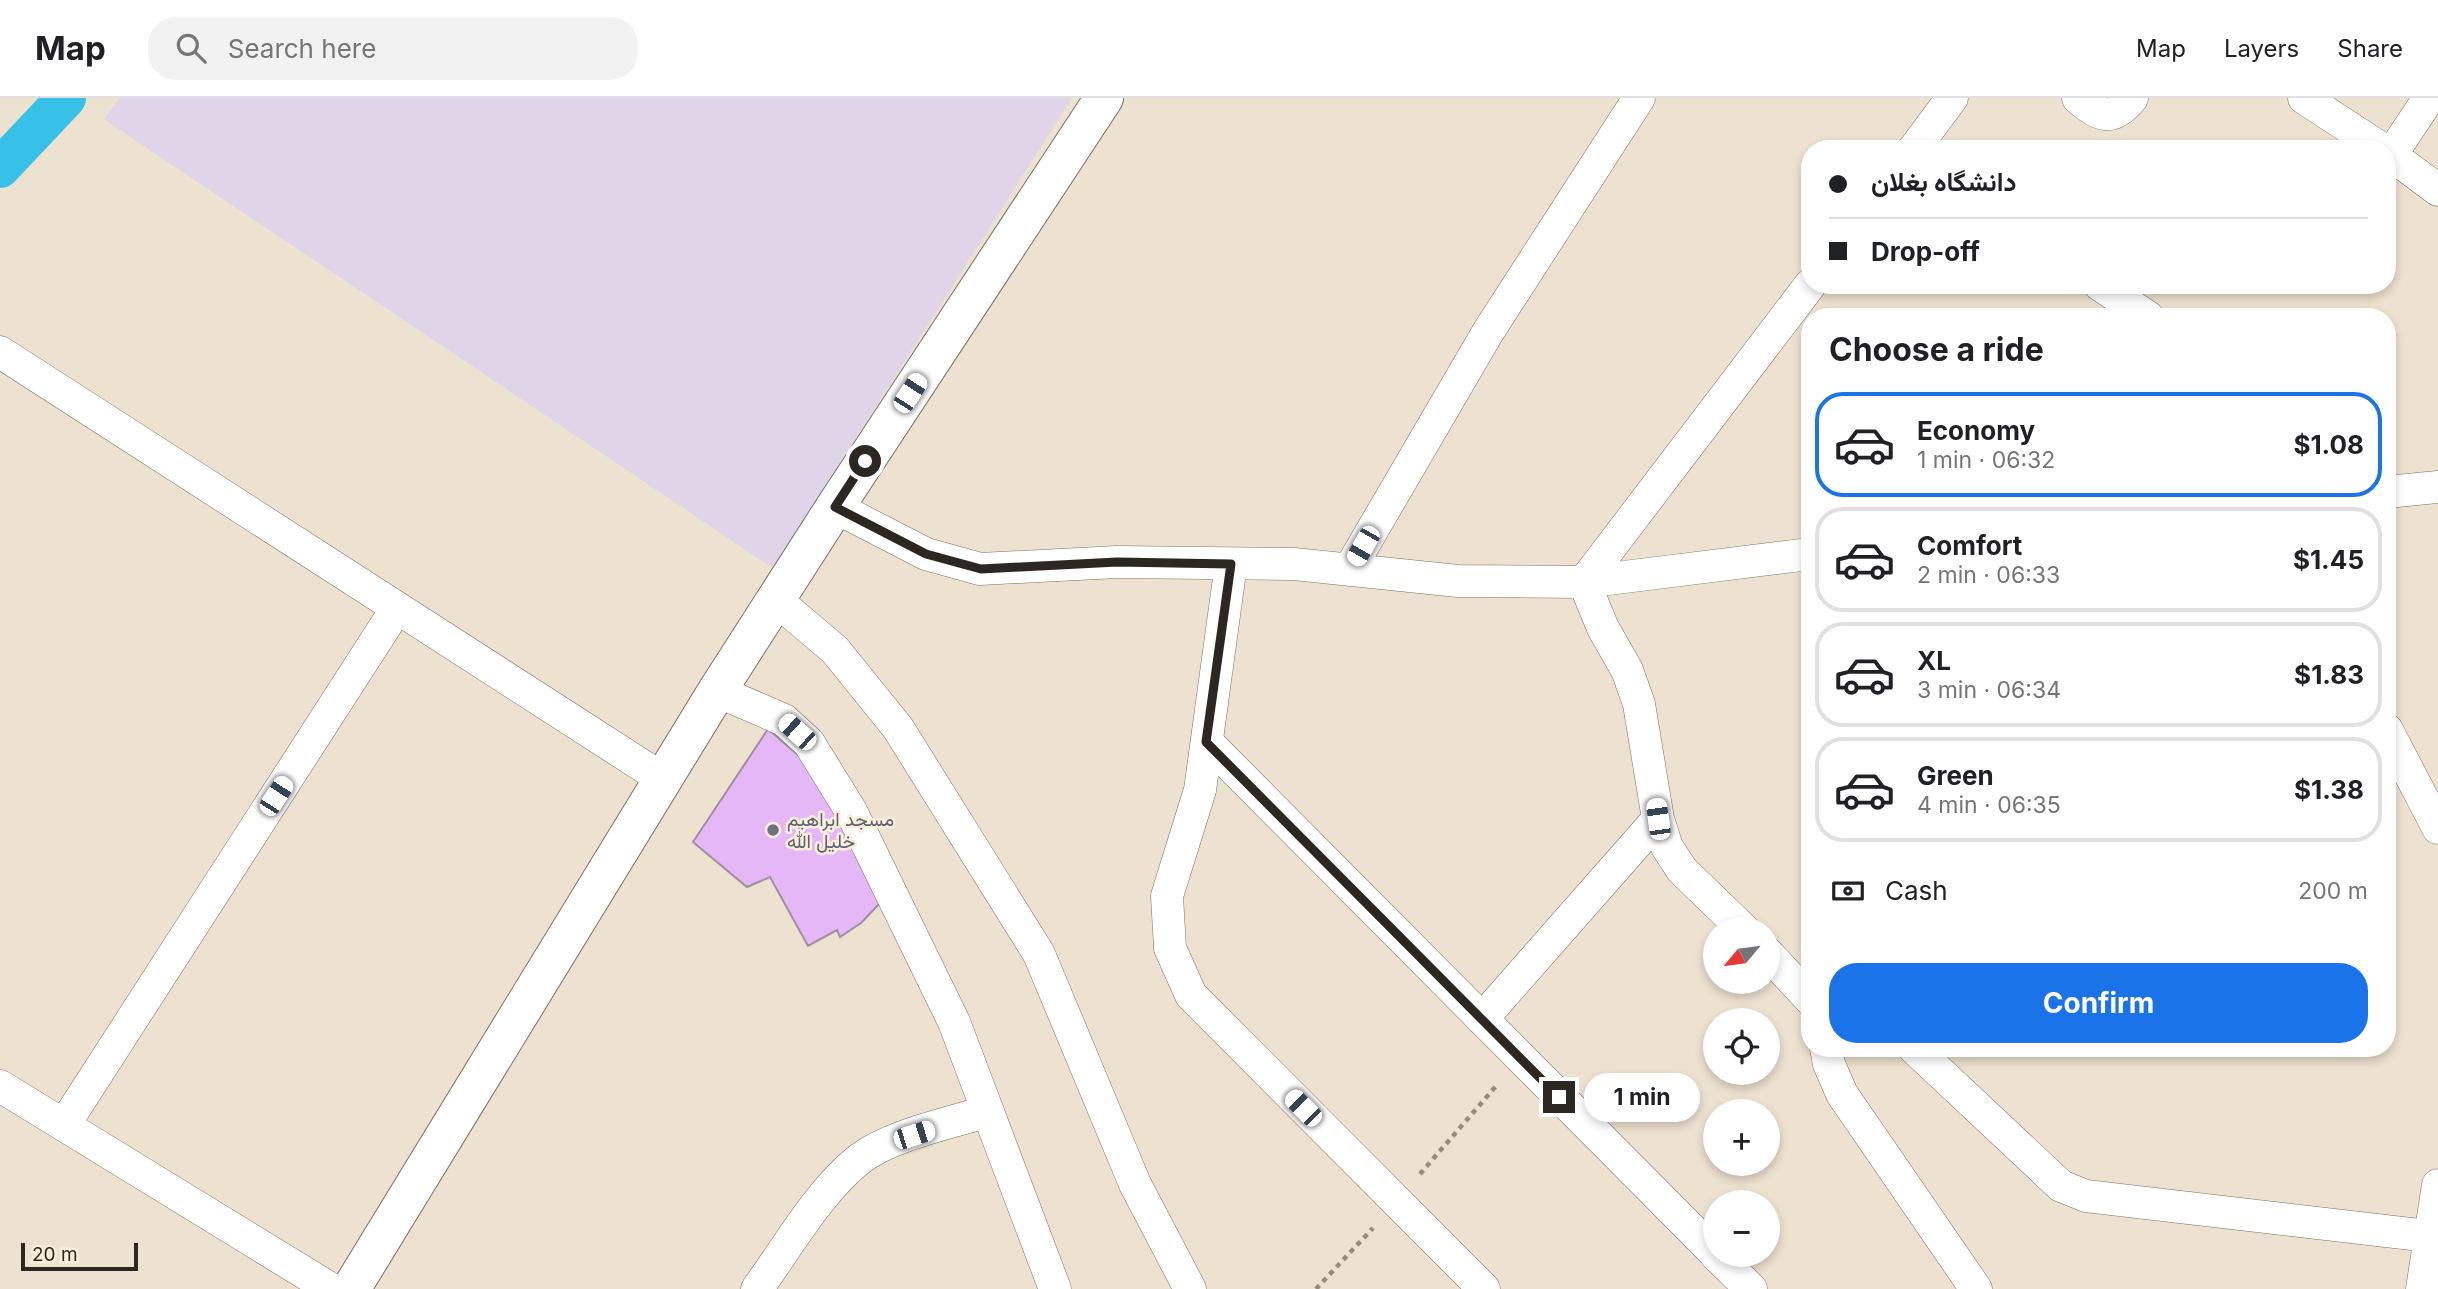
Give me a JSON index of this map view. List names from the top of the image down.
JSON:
{
  "places": ["مسجد ابراهیم خلیل الله"],
  "scale_bar": "20 m",
  "north": "bottom left",
  "page": {
    "header": "Map",
    "search": "Search here",
    "nav": ["Map", "Layers", "Share"],
    "banner": ["دانشگاه بغلان", "Drop-off"],
    "heading": "Choose a ride",
    "list": [
      {
        "name": "Economy",
        "note": "1 min · 06:32",
        "value": "$1.08"
      },
      {
        "name": "Comfort",
        "note": "2 min · 06:33",
        "value": "$1.45"
      },
      {
        "name": "XL",
        "note": "3 min · 06:34",
        "value": "$1.83"
      },
      {
        "name": "Green",
        "note": "4 min · 06:35",
        "value": "$1.38"
      }
    ],
    "pay": ["Cash", "200 m"],
    "map_buttons": ["+", "−"],
    "buttons": "Confirm",
    "bubble": "1 min",
    "scale": "20 m"
  }
}
